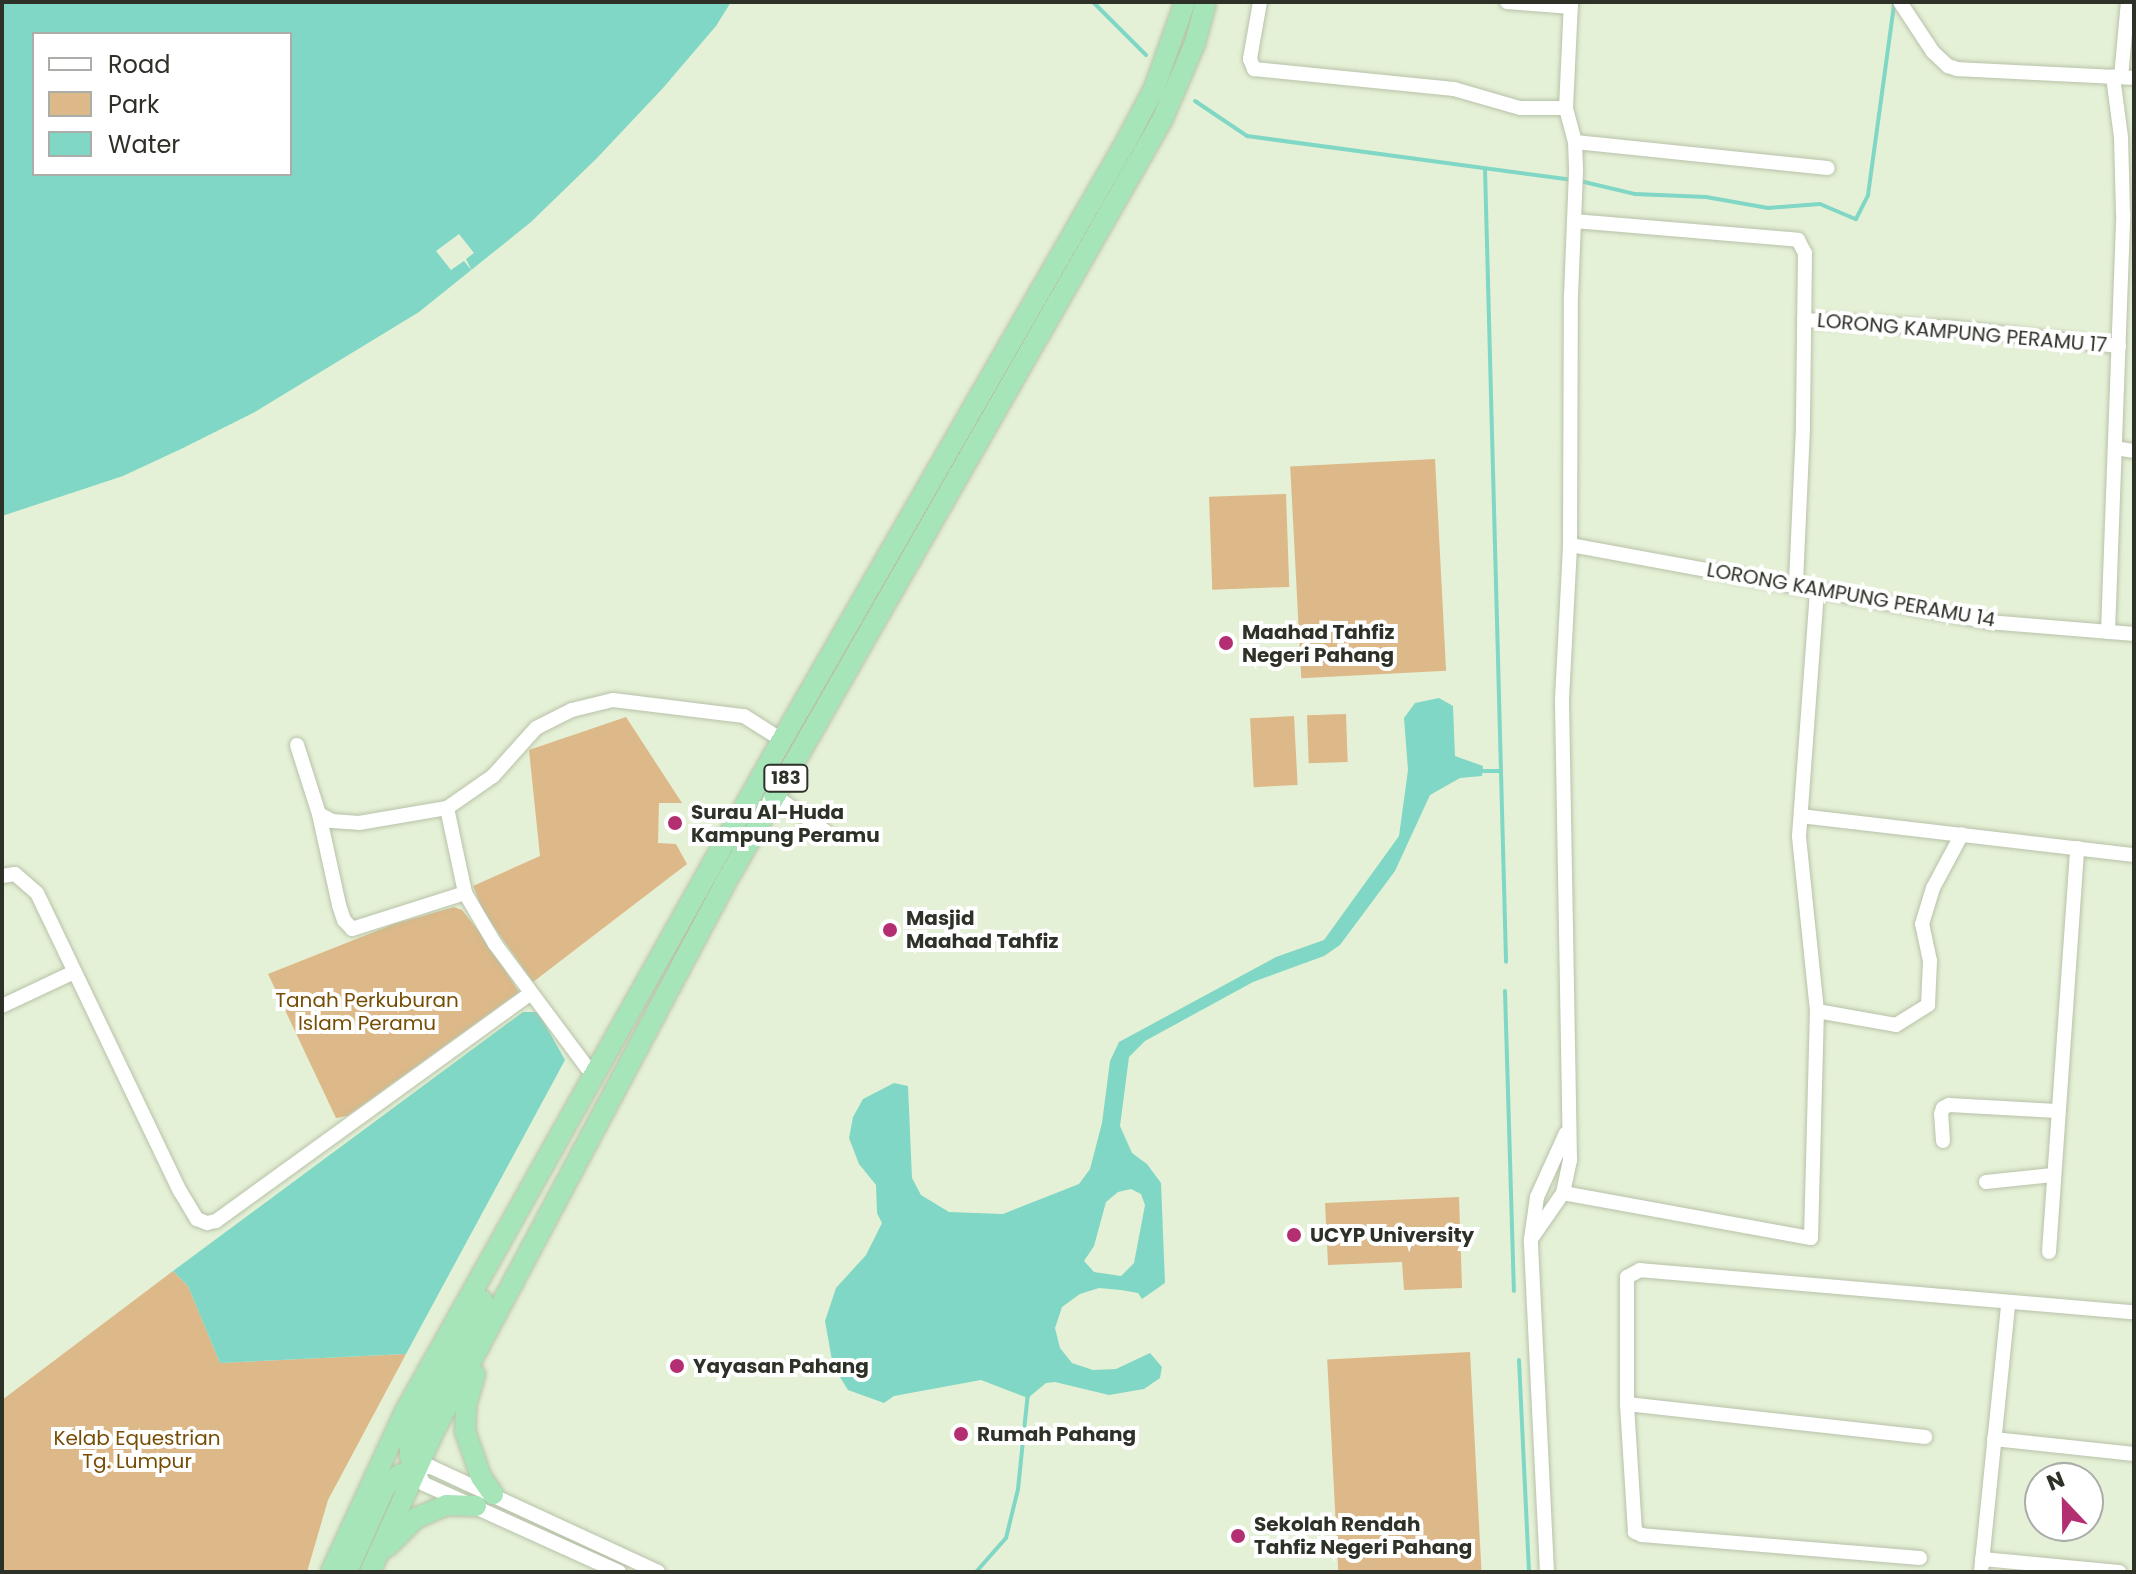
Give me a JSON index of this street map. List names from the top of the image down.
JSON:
{
  "streets": {
    "highway": ["183"],
    "street": ["LORONG KAMPUNG PERAMU 17", "LORONG KAMPUNG PERAMU 14"]
  },
  "parks": ["Tanah Perkuburan Islam Peramu", "Kelab Equestrian Tg. Lumpur"],
  "places": [
    "Maahad Tahfiz Negeri Pahang",
    "Surau Al-Huda Kampung Peramu",
    "Masjid Maahad Tahfiz",
    "UCYP University",
    "Yayasan Pahang",
    "Rumah Pahang",
    "Sekolah Rendah Tahfiz Negeri Pahang"
  ],
  "legend": ["Road", "Park", "Water"],
  "north": "top"
}
